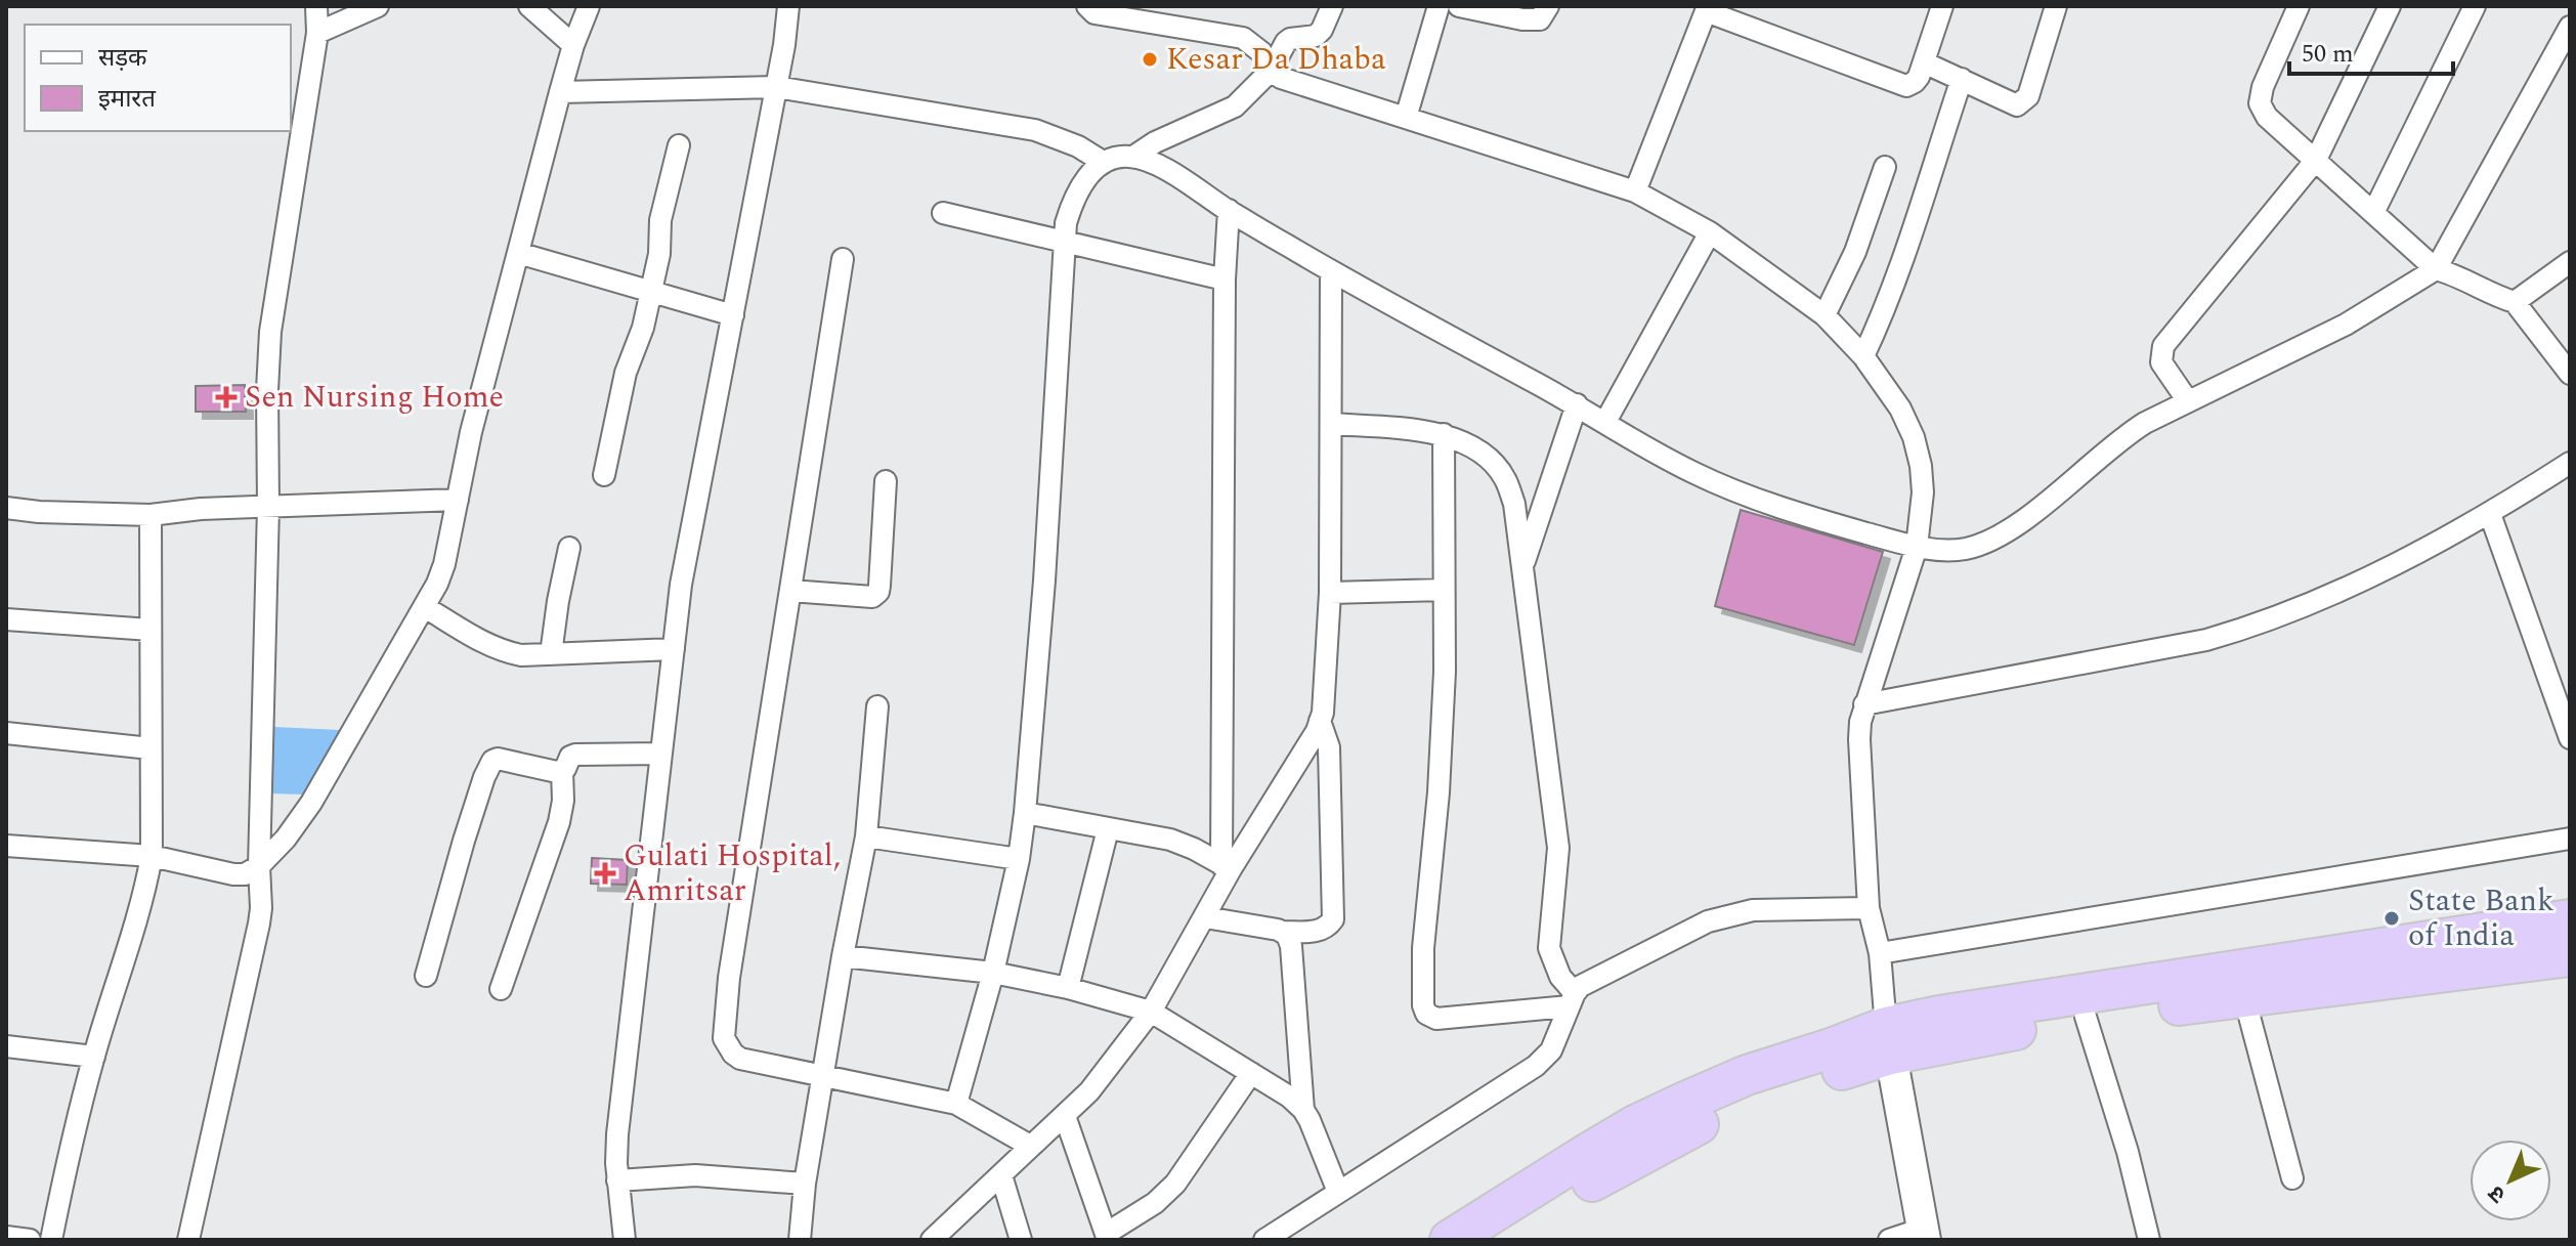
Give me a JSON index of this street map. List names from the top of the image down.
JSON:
{
  "places": {
    "other": ["Kesar Da Dhaba", "State Bank of India"],
    "health": ["Sen Nursing Home", "Gulati Hospital, Amritsar"]
  },
  "legend": ["सड़क", "इमारत"],
  "scale_bar": "50 m",
  "north": "bottom left"
}
